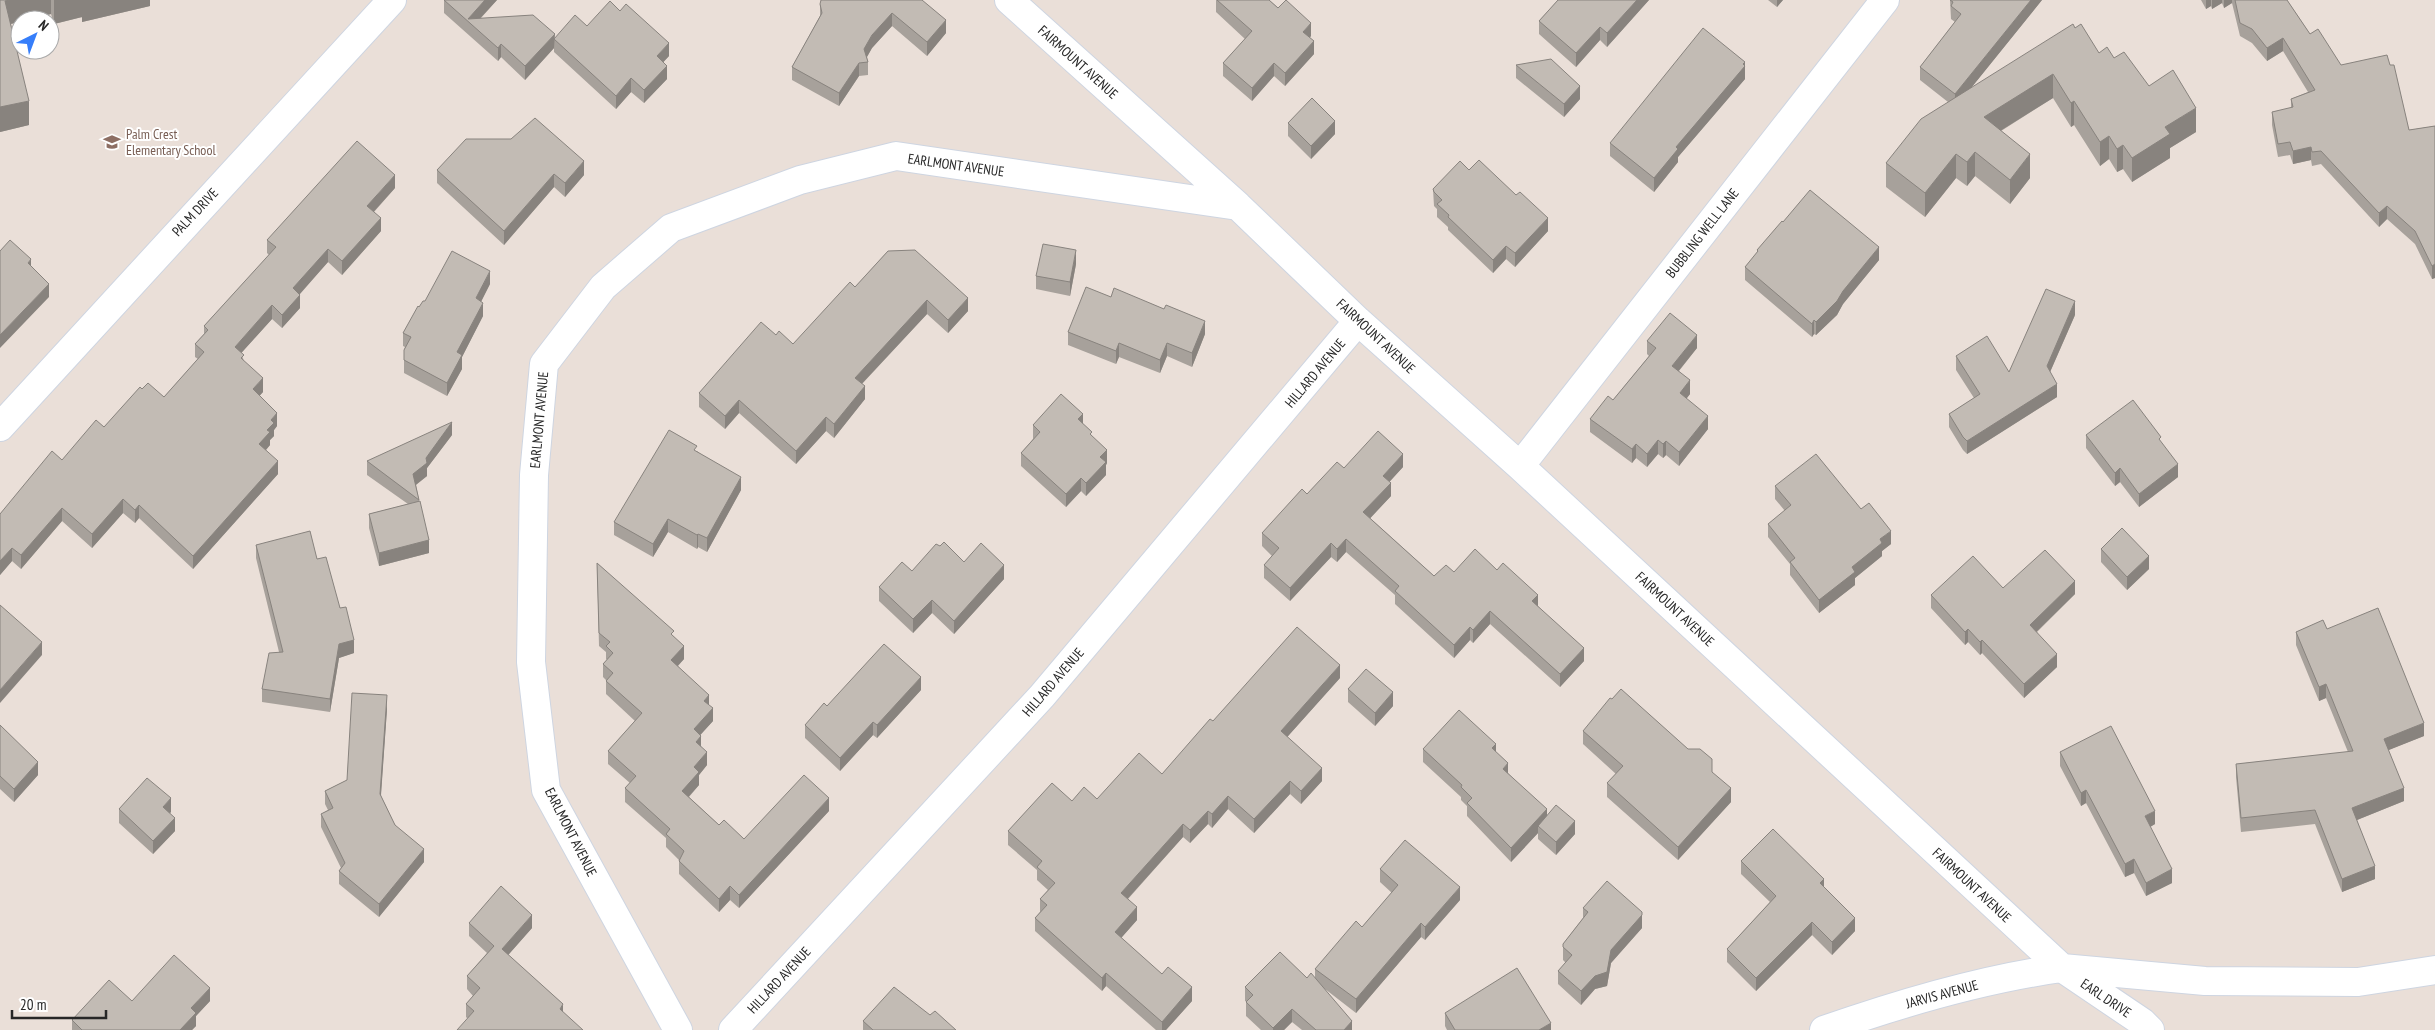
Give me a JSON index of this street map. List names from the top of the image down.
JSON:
{
  "streets": {
    "street": [
      "FAIRMOUNT AVENUE",
      "EARLMONT AVENUE",
      "PALM DRIVE",
      "BUBBLING WELL LANE",
      "HILLARD AVENUE",
      "JARVIS AVENUE",
      "EARL DRIVE"
    ]
  },
  "crossings": [
    ["FAIRMOUNT AVENUE", "EARLMONT AVENUE"],
    ["FAIRMOUNT AVENUE", "BUBBLING WELL LANE"],
    ["FAIRMOUNT AVENUE", "HILLARD AVENUE"],
    ["FAIRMOUNT AVENUE", "JARVIS AVENUE"],
    ["FAIRMOUNT AVENUE", "EARL DRIVE"],
    ["JARVIS AVENUE", "EARL DRIVE"]
  ],
  "places": {
    "school or university": ["Palm Crest Elementary School"]
  },
  "scale_bar": "20 m",
  "north": "top right"
}
